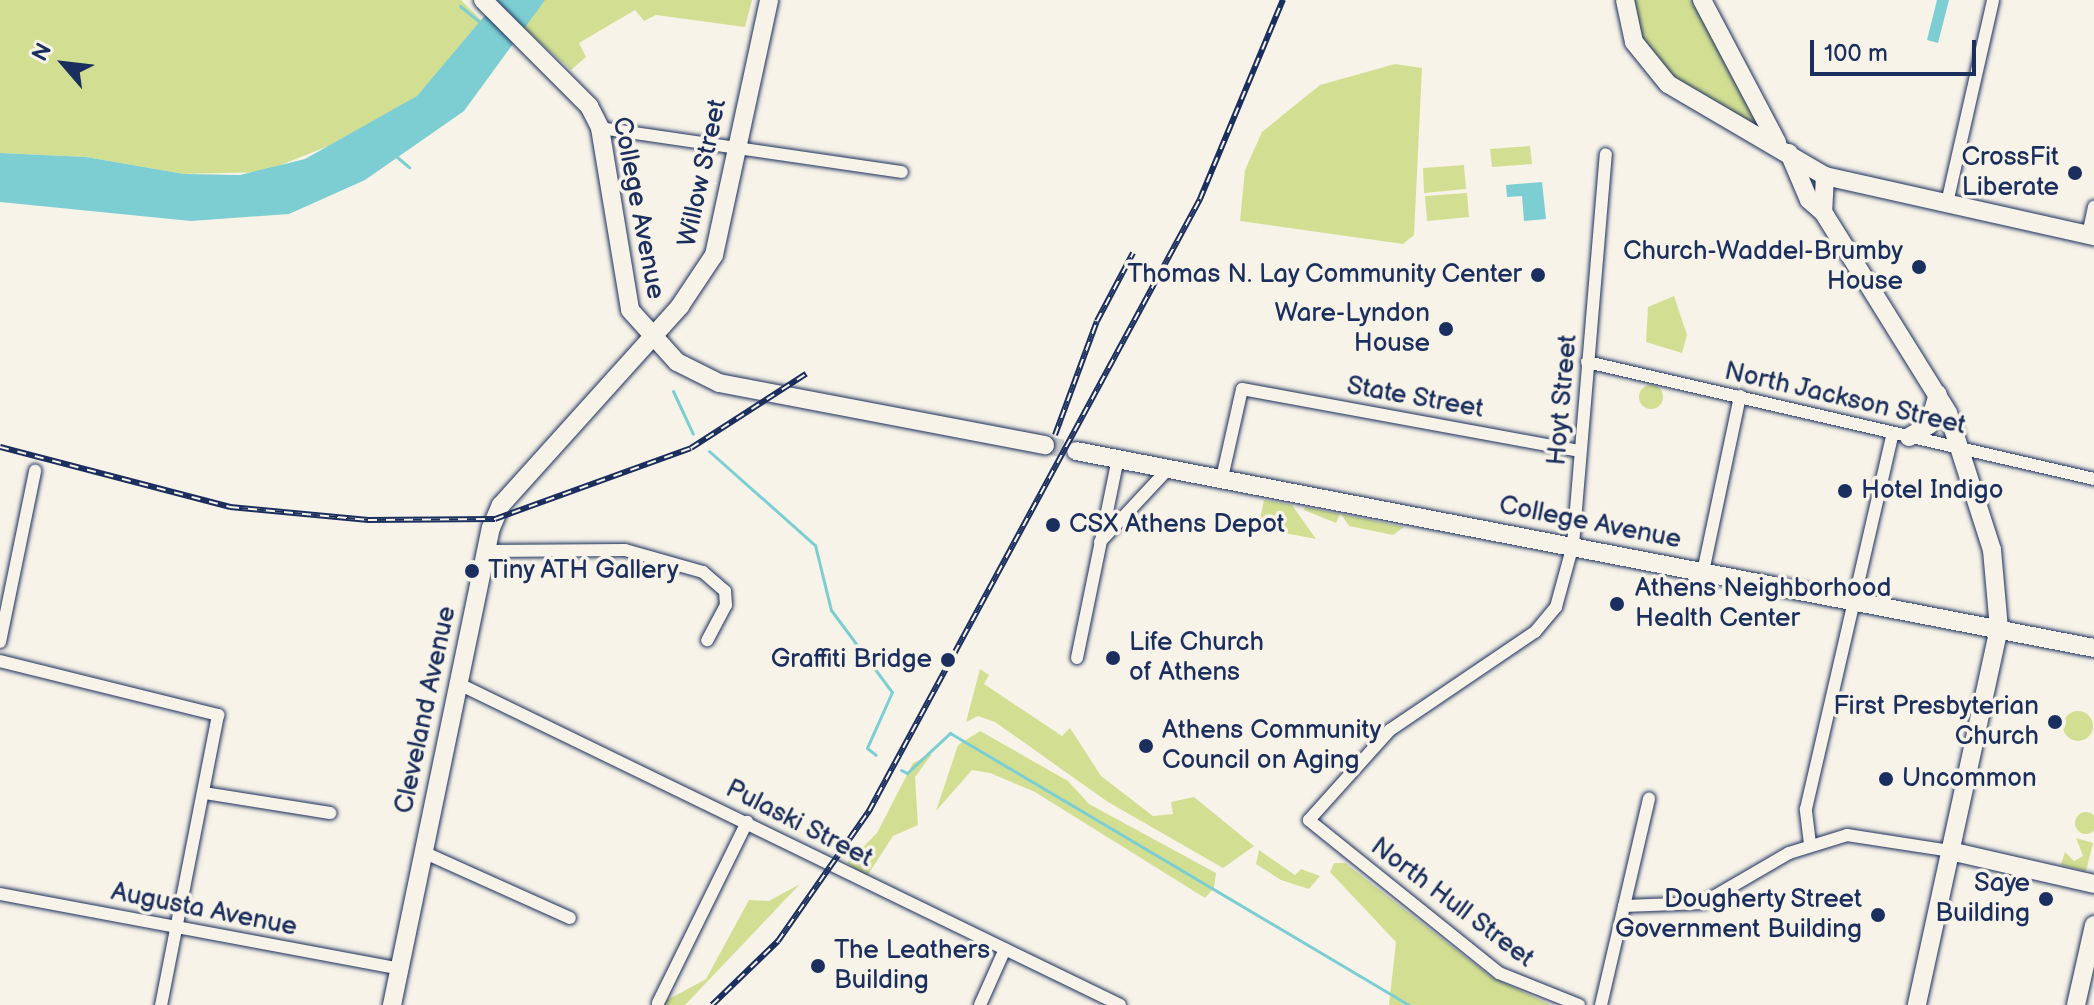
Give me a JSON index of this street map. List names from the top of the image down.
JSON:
{
  "streets": {
    "street": [
      "Willow Street",
      "College Avenue",
      "State Street",
      "North Jackson Street",
      "Hoyt Street",
      "Cleveland Avenue",
      "Pulaski Street",
      "North Hull Street",
      "Augusta Avenue"
    ]
  },
  "crossings": [
    ["Willow Street", "College Avenue"],
    ["Willow Street", "Cleveland Avenue"],
    ["College Avenue", "State Street"],
    ["College Avenue", "Hoyt Street"],
    ["College Avenue", "Cleveland Avenue"],
    ["State Street", "Hoyt Street"],
    ["North Jackson Street", "Hoyt Street"],
    ["Hoyt Street", "North Hull Street"],
    ["Cleveland Avenue", "Pulaski Street"],
    ["Cleveland Avenue", "Augusta Avenue"]
  ],
  "places": [
    "CrossFit Liberate",
    "Church-Waddel-Brumby House",
    "Thomas N. Lay Community Center",
    "Ware-Lyndon House",
    "Hotel Indigo",
    "CSX Athens Depot",
    "Tiny ATH Gallery",
    "Athens Neighborhood Health Center",
    "Life Church of Athens",
    "Graffiti Bridge",
    "First Presbyterian Church",
    "Athens Community Council on Aging",
    "Uncommon",
    "Saye Building",
    "Dougherty Street Government Building",
    "The Leathers Building"
  ],
  "scale_bar": "100 m",
  "north": "top left"
}
